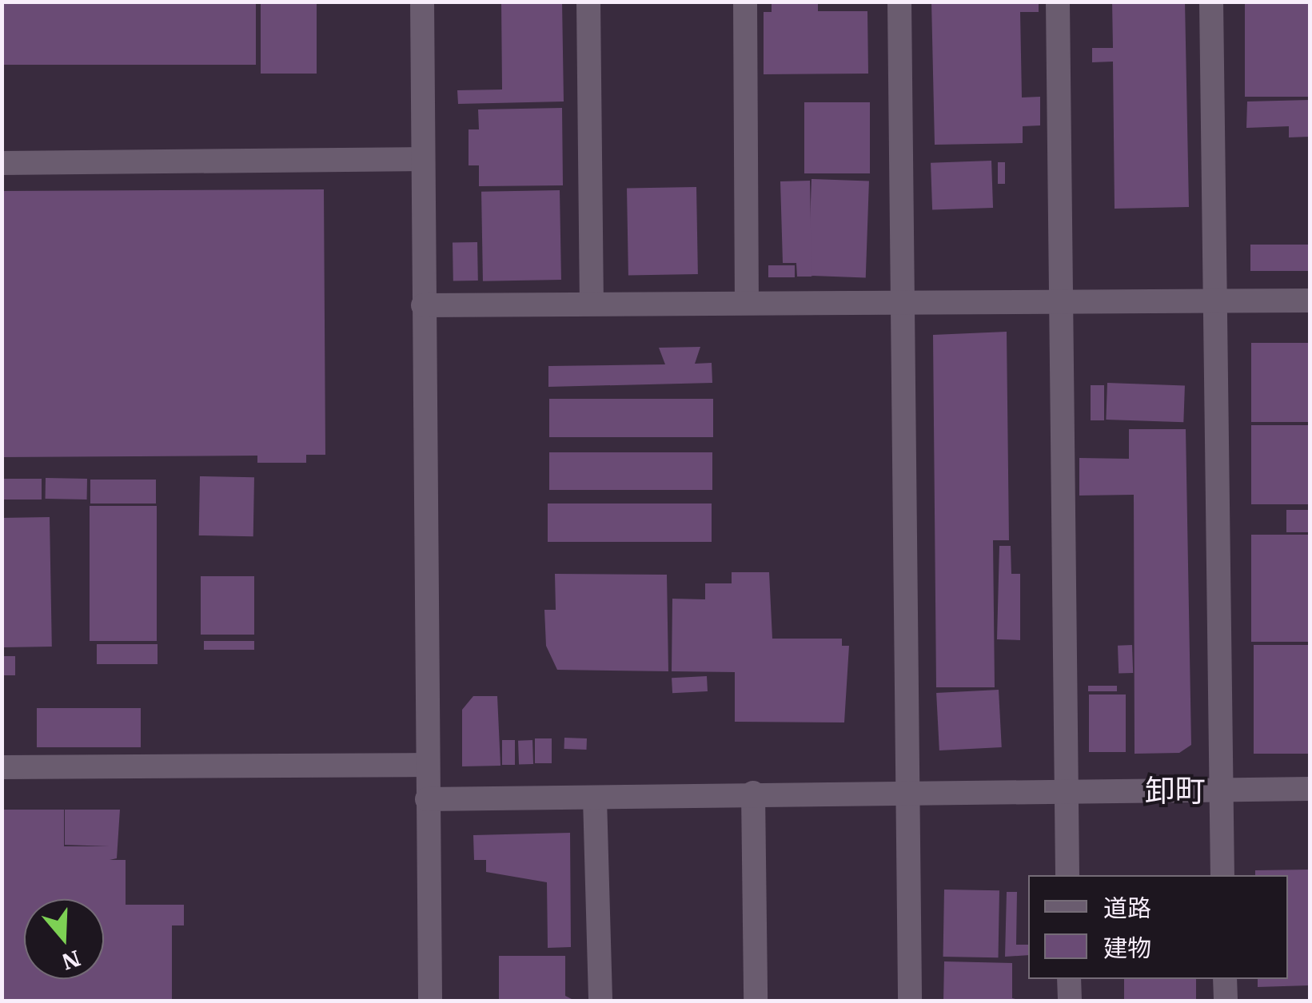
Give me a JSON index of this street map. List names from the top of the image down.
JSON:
{
  "districts": ["卸町"],
  "legend": ["道路", "建物"],
  "north": "bottom"
}
